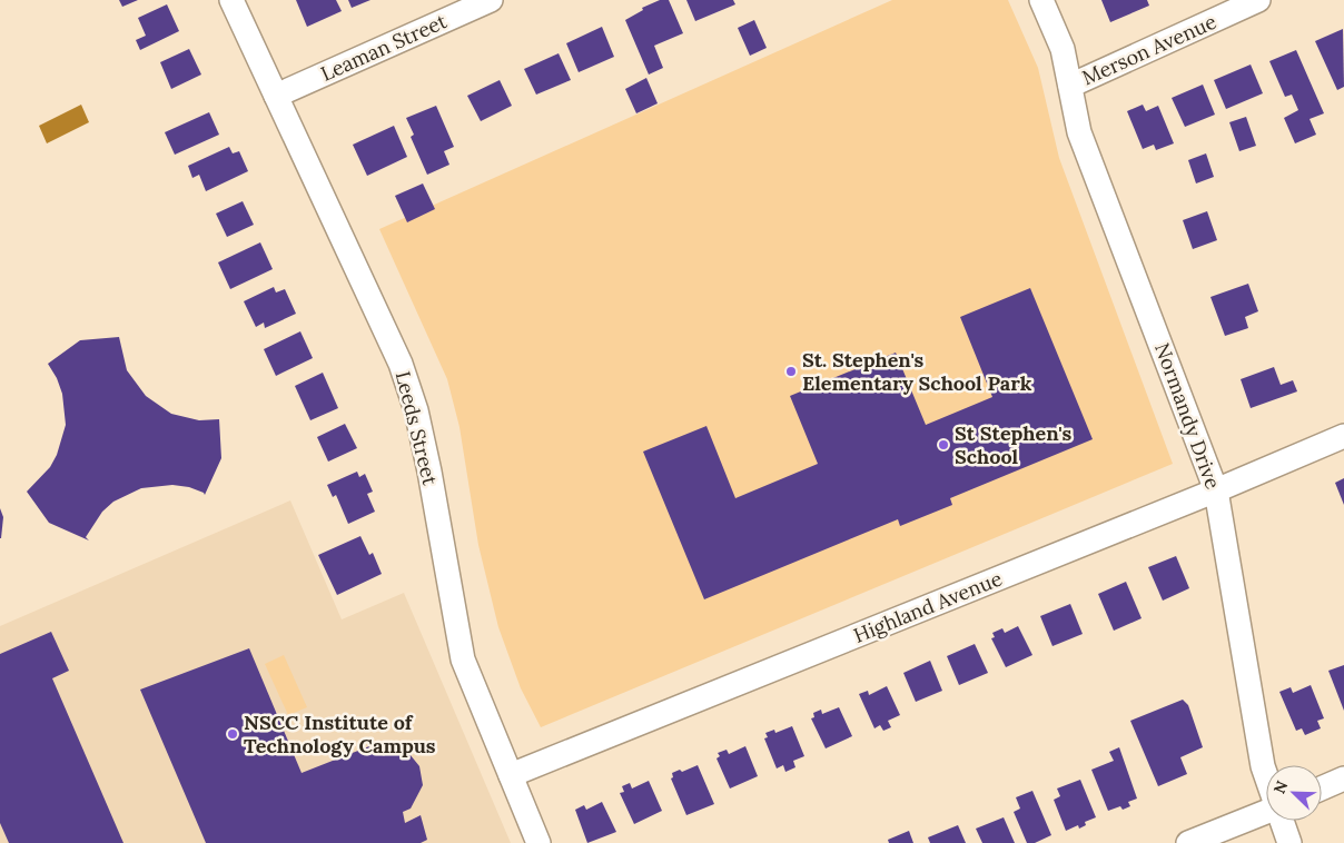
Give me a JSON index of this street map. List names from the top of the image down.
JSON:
{
  "streets": {
    "street": [
      "Leaman Street",
      "Merson Avenue",
      "Normandy Drive",
      "Leeds Street",
      "Highland Avenue"
    ]
  },
  "crossings": [
    ["Leaman Street", "Leeds Street"],
    ["Merson Avenue", "Normandy Drive"],
    ["Normandy Drive", "Highland Avenue"],
    ["Leeds Street", "Highland Avenue"]
  ],
  "places": ["St. Stephen's Elementary School Park", "St Stephen's School", "NSCC Institute of Technology Campus"],
  "north": "top left"
}
